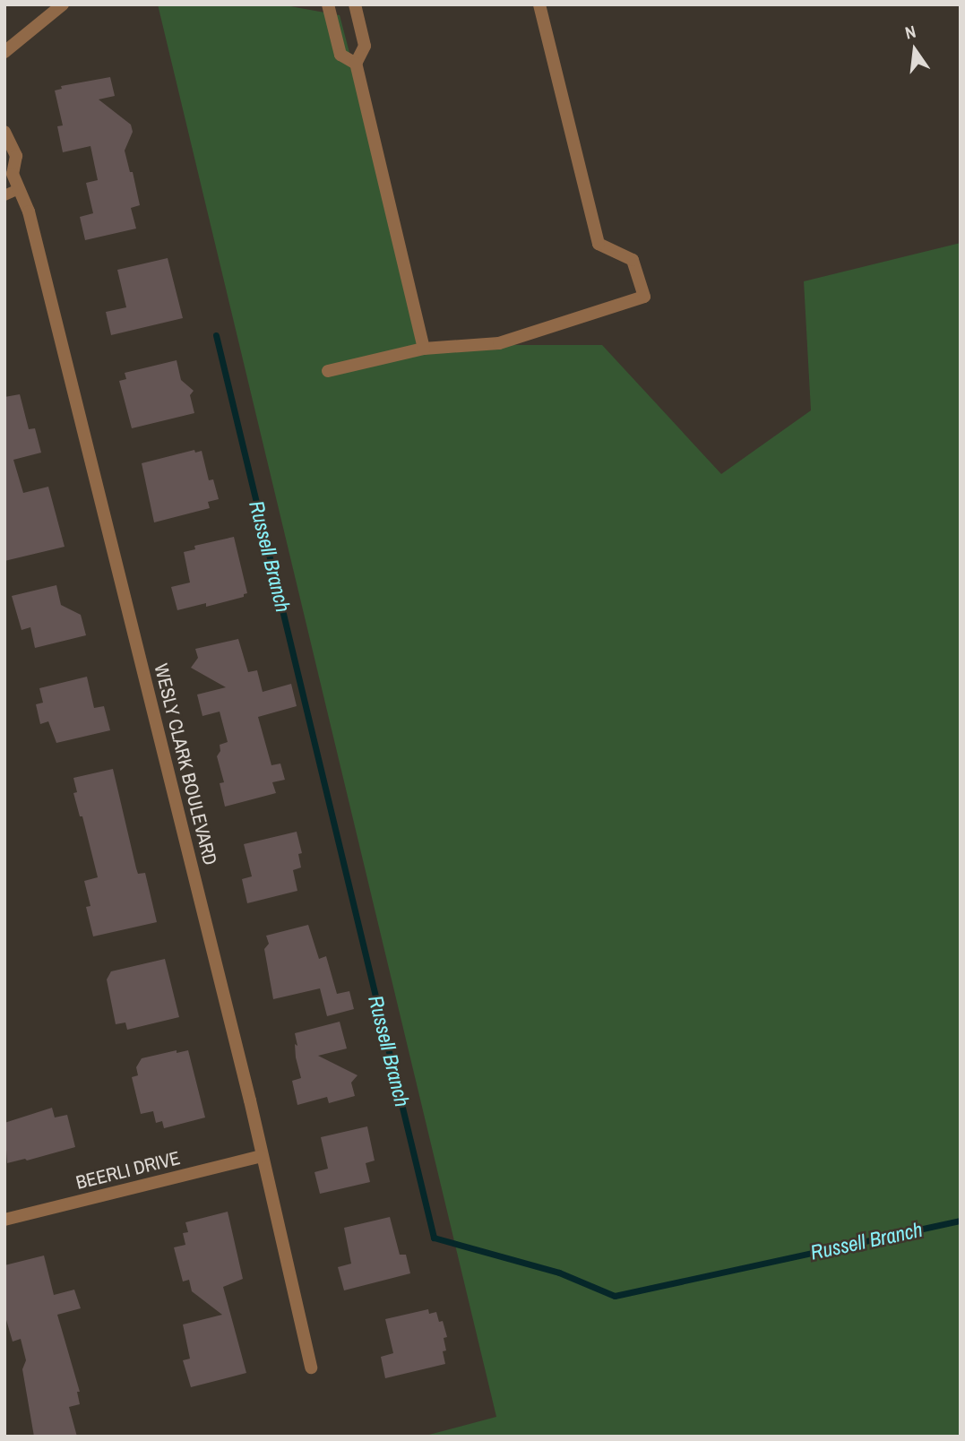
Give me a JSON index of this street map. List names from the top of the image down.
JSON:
{
  "streets": {
    "street": ["WESLY CLARK BOULEVARD", "BEERLI DRIVE"]
  },
  "crossings": [
    ["WESLY CLARK BOULEVARD", "BEERLI DRIVE"]
  ],
  "water": ["Russell Branch"],
  "north": "top"
}
